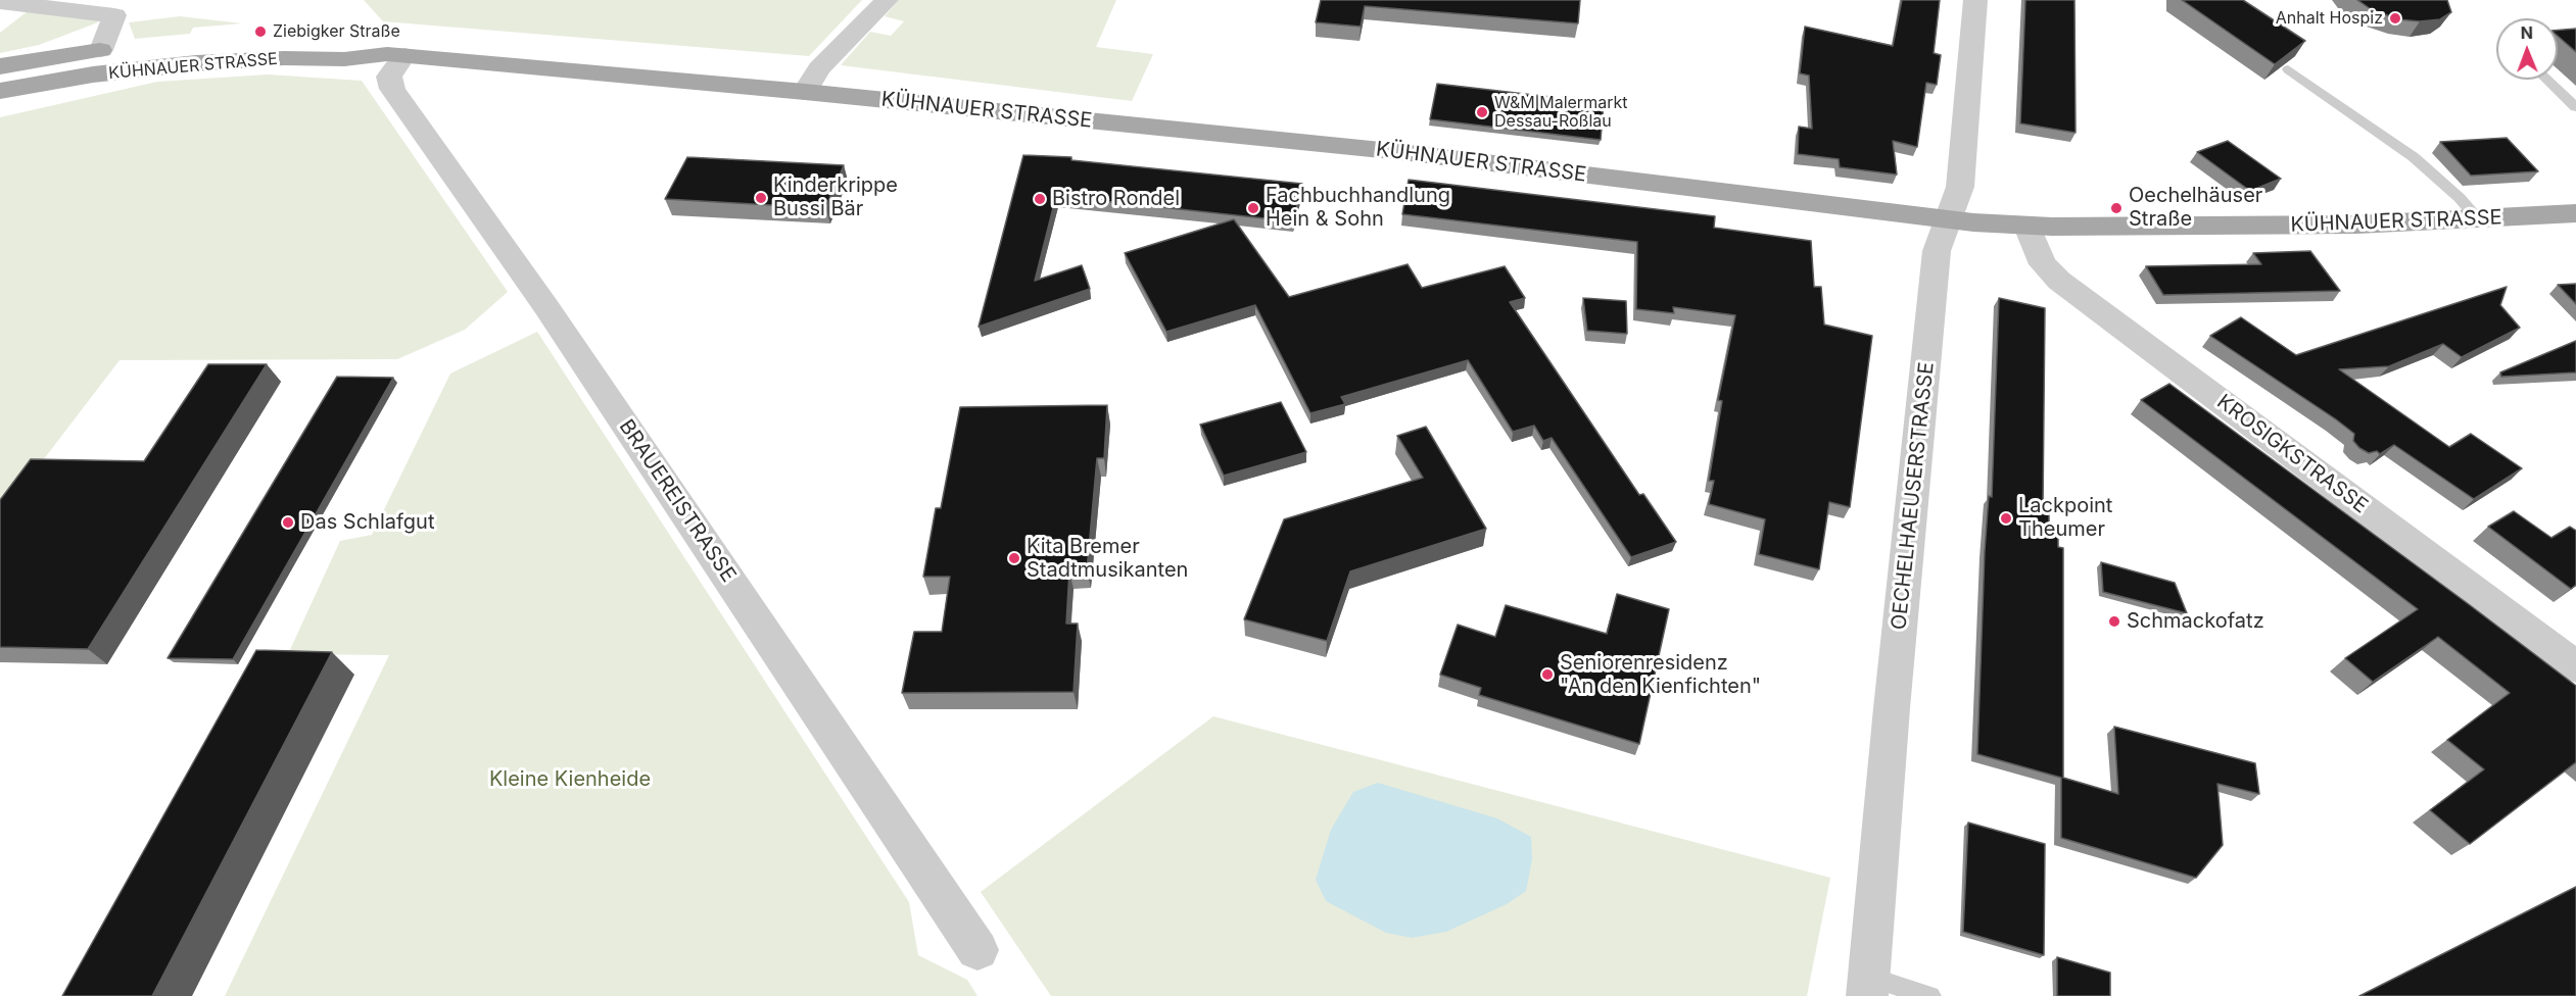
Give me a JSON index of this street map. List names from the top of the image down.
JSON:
{
  "streets": {
    "main road": ["KÜHNAUER STRASSE"],
    "street": ["KROSIGKSTRASSE", "OECHELHAEUSERSTRASSE", "BRAUEREISTRASSE"]
  },
  "crossings": [
    ["KÜHNAUER STRASSE", "KROSIGKSTRASSE"],
    ["KÜHNAUER STRASSE", "OECHELHAEUSERSTRASSE"],
    ["KÜHNAUER STRASSE", "BRAUEREISTRASSE"]
  ],
  "parks": ["Kleine Kienheide"],
  "places": [
    "Anhalt Hospiz",
    "Ziebigker Straße",
    "W&M Malermarkt Dessau-Roßlau",
    "Kinderkrippe Bussi Bär",
    "Bistro Rondel",
    "Fachbuchhandlung Hein & Sohn",
    "Oechelhäuser Straße",
    "Lackpoint Theumer",
    "Das Schlafgut",
    "Kita Bremer Stadtmusikanten",
    "Schmackofatz",
    "Seniorenresidenz \"An den Kienfichten\""
  ],
  "north": "top"
}
